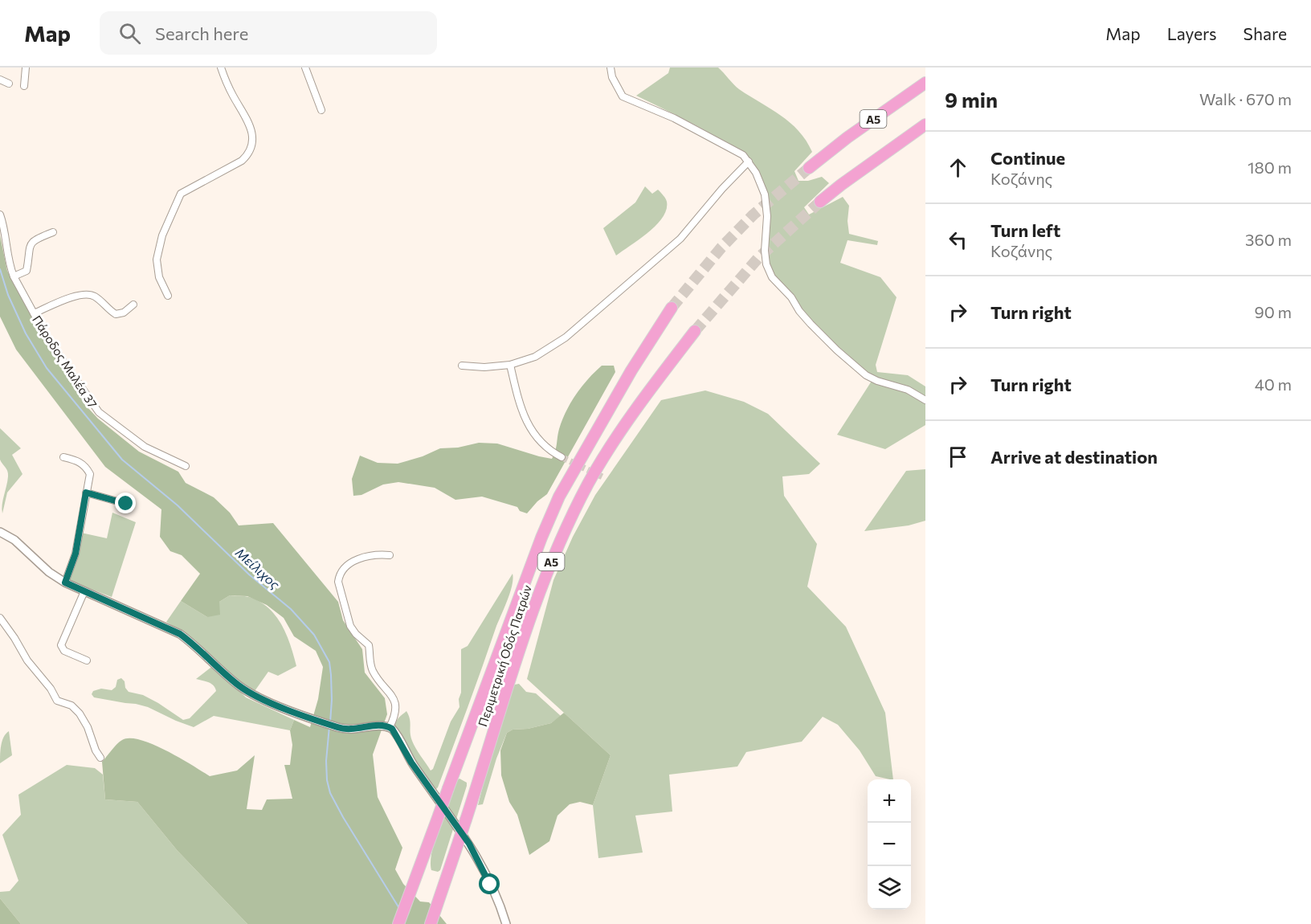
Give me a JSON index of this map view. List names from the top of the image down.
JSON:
{
  "streets": {
    "highway": ["Α5", "Περιμετρική Οδός Πατρών"],
    "street": ["Πάροδος Μαλέα 37"]
  },
  "water": ["Μείλιχος"],
  "page": {
    "header": "Map",
    "search": "Search here",
    "nav": ["Map", "Layers", "Share"],
    "heading": ["9 min", "Walk · 670 m"],
    "list": [
      ["Continue", "Κοζάνης", "180 m"],
      ["Turn left", "Κοζάνης", "360 m"],
      ["Turn right", "90 m"],
      ["Turn right", "40 m"],
      "Arrive at destination"
    ],
    "map_buttons": ["+", "−"]
  }
}
